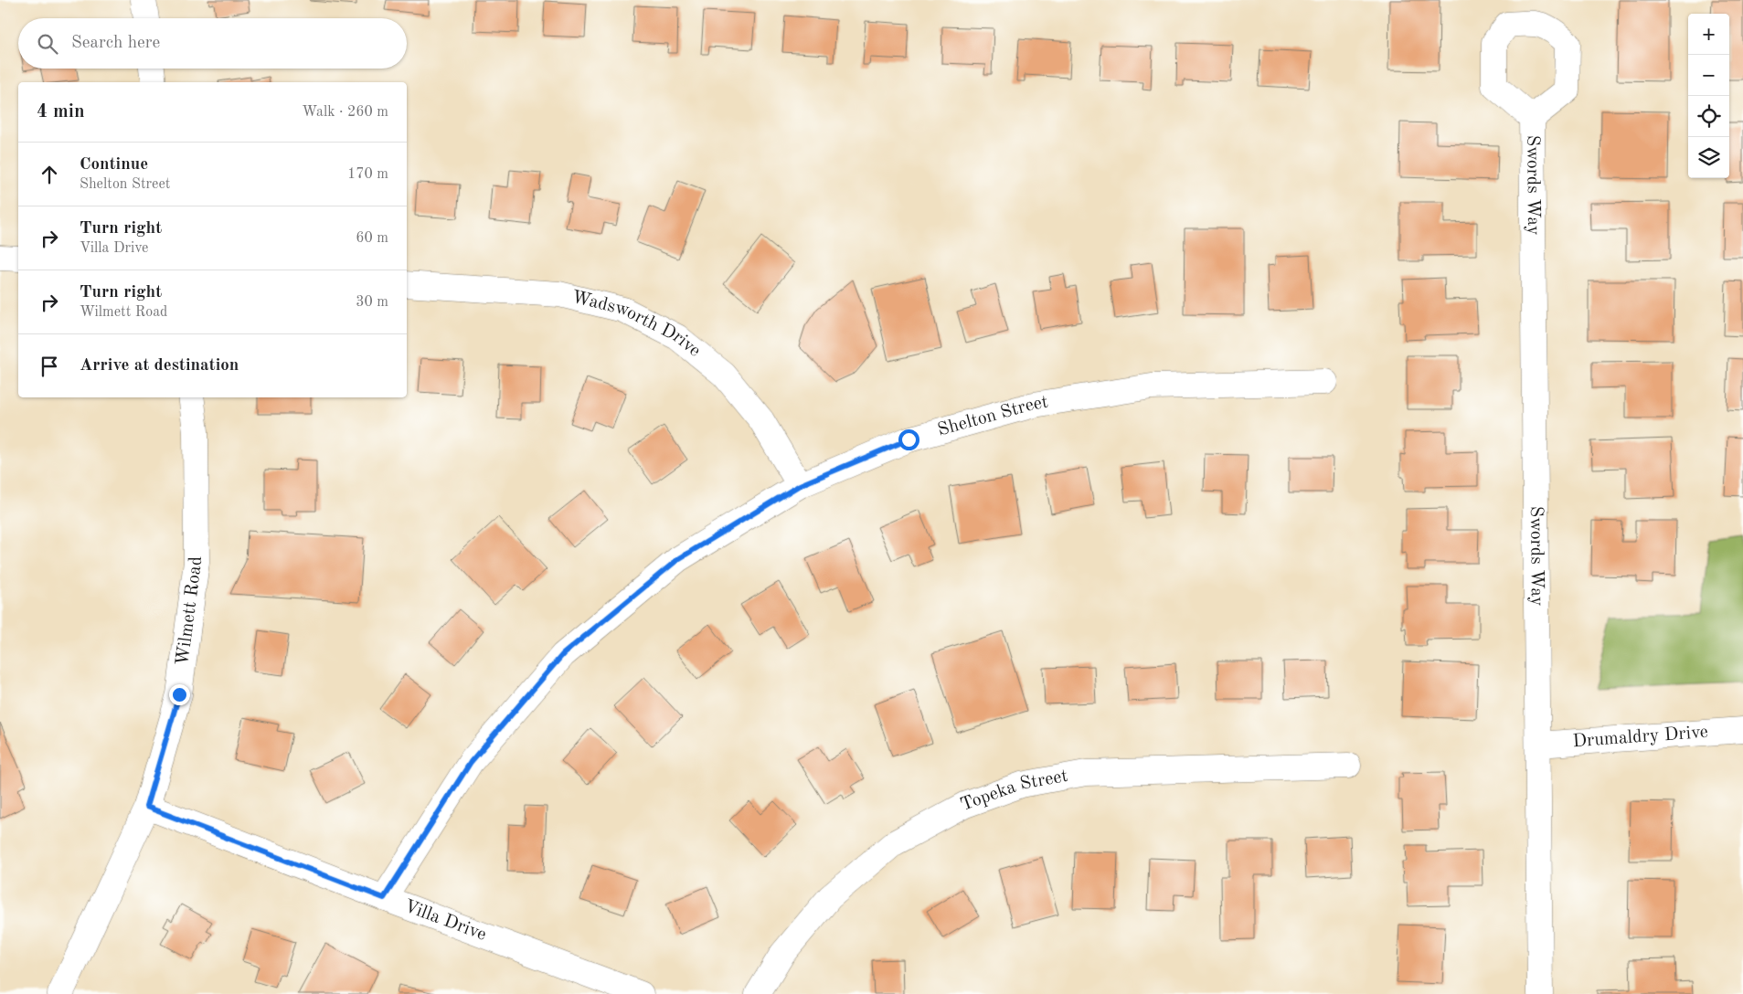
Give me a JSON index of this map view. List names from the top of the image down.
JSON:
{
  "streets": {
    "street": [
      "Swords Way",
      "Wadsworth Drive",
      "Shelton Street",
      "Wilmett Road",
      "Drumaldry Drive",
      "Topeka Street",
      "Villa Drive"
    ]
  },
  "crossings": [
    ["Swords Way", "Drumaldry Drive"],
    ["Wadsworth Drive", "Shelton Street"],
    ["Shelton Street", "Villa Drive"],
    ["Wilmett Road", "Villa Drive"]
  ],
  "page": {
    "map_buttons": ["+", "−"],
    "search": "Search here",
    "heading": ["4 min", "Walk · 260 m"],
    "list": [
      ["Continue", "Shelton Street", "170 m"],
      ["Turn right", "Villa Drive", "60 m"],
      ["Turn right", "Wilmett Road", "30 m"],
      "Arrive at destination"
    ]
  }
}
